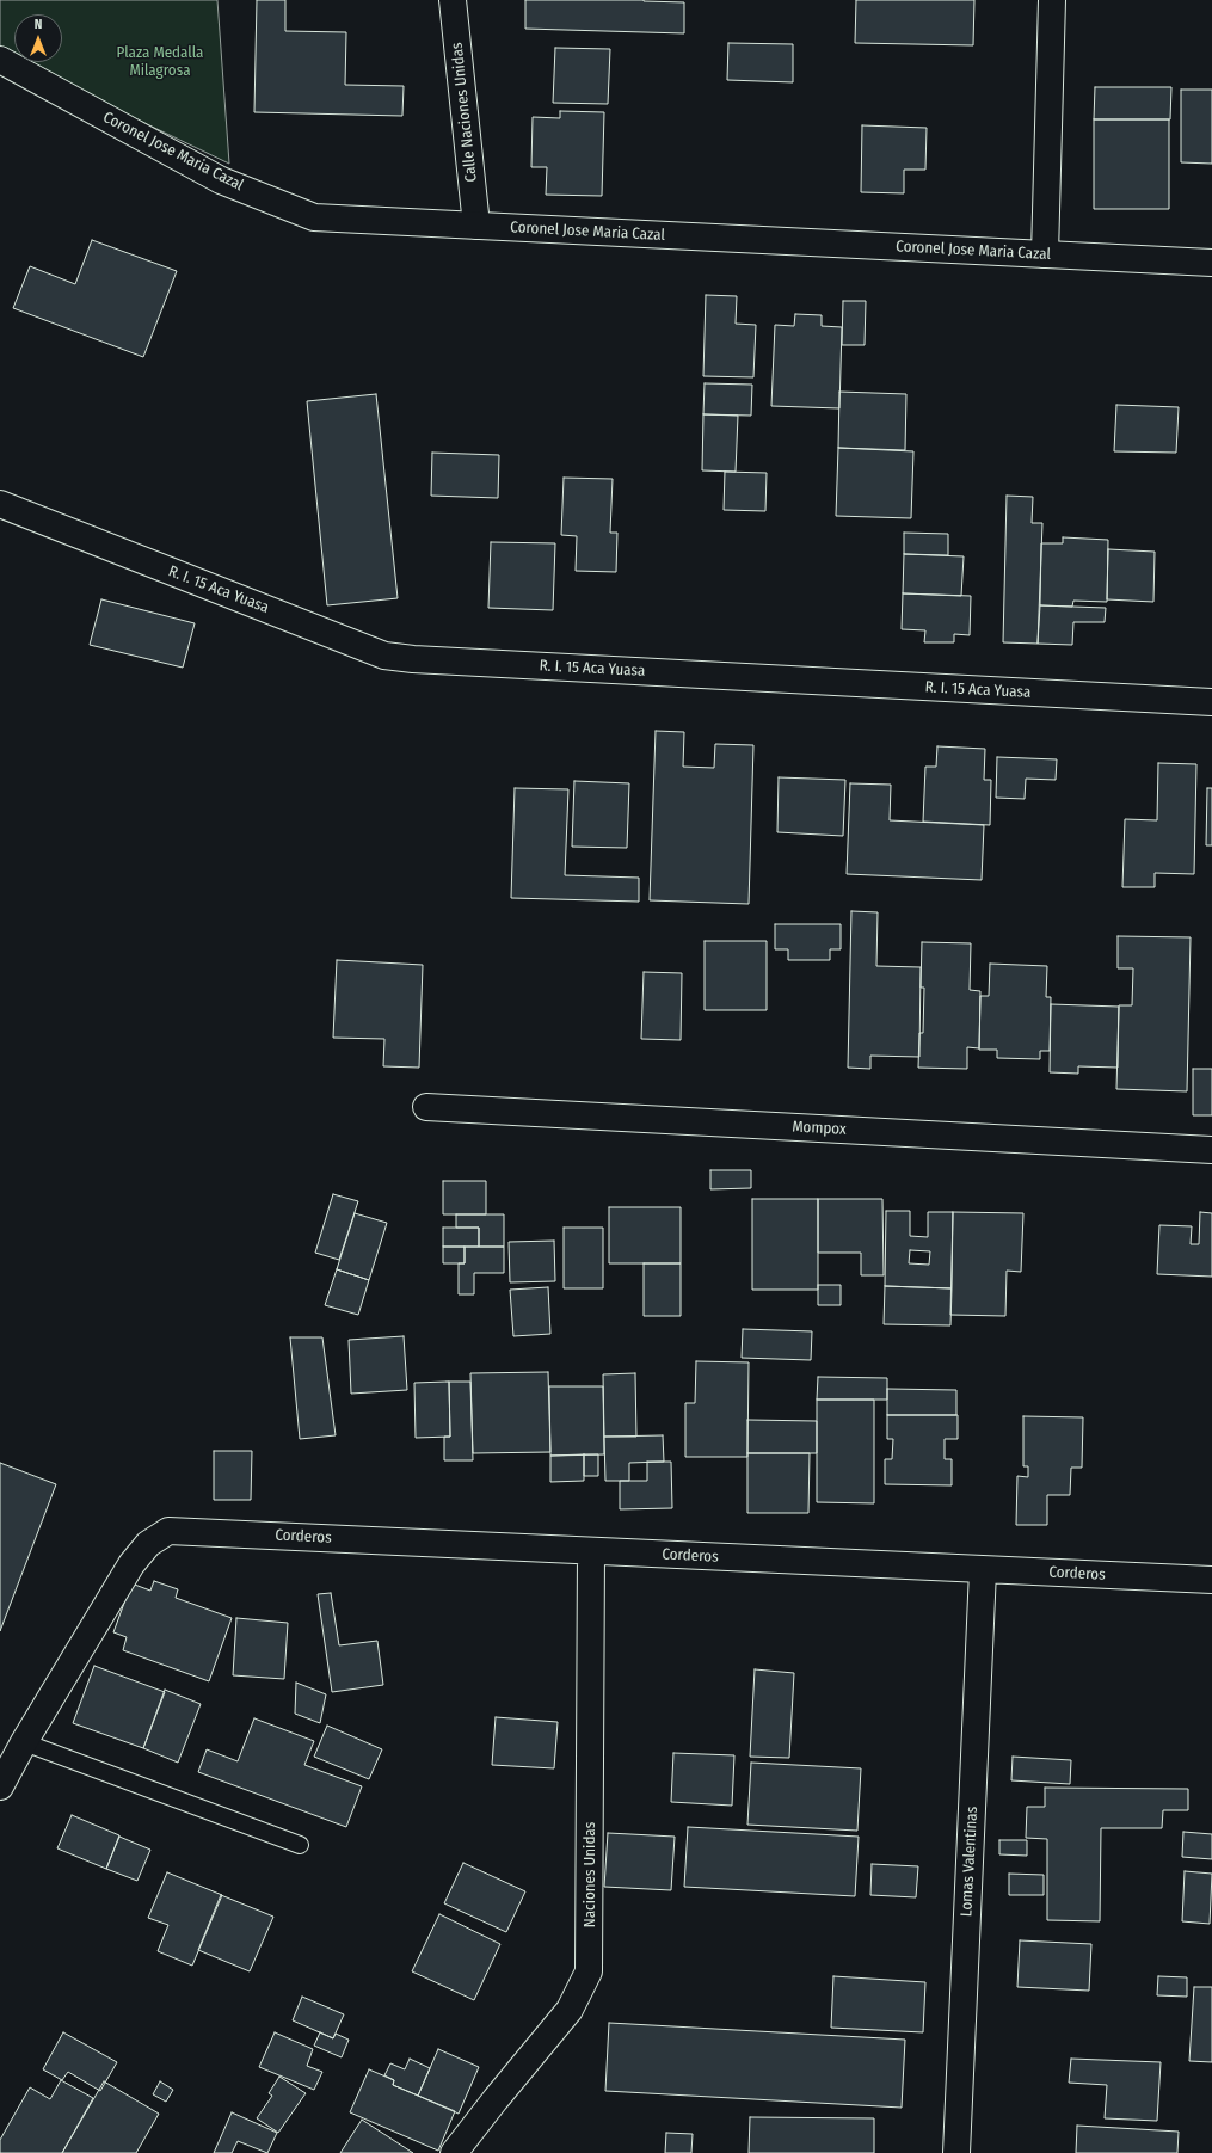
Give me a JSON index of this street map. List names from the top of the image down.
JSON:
{
  "streets": {
    "street": [
      "Calle Naciones Unidas",
      "Coronel Jose Maria Cazal",
      "R. I. 15 Aca Yuasa",
      "Mompox",
      "Corderos",
      "Lomas Valentinas",
      "Naciones Unidas"
    ]
  },
  "crossings": [
    ["Calle Naciones Unidas", "Coronel Jose Maria Cazal"],
    ["Corderos", "Lomas Valentinas"],
    ["Corderos", "Naciones Unidas"]
  ],
  "parks": ["Plaza Medalla Milagrosa"],
  "north": "top"
}
